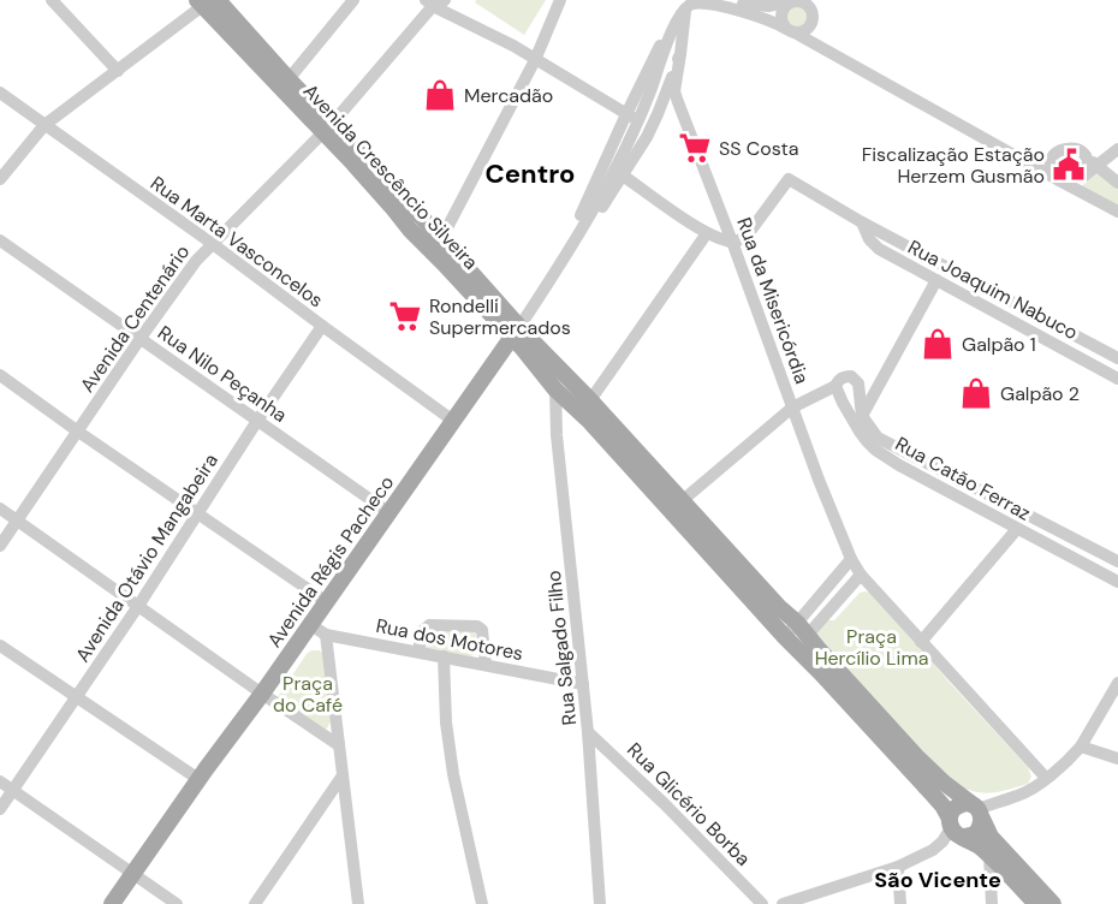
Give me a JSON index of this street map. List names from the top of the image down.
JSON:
{
  "streets": {
    "main road": ["Avenida Crescêncio Silveira", "Avenida Régis Pacheco"],
    "street": [
      "Rua Marta Vasconcelos",
      "Rua Joaquim Nabuco",
      "Rua da Misericórdia",
      "Avenida Centenário",
      "Rua Nilo Peçanha",
      "Rua Catão Ferraz",
      "Avenida Otávio Mangabeira",
      "Rua dos Motores",
      "Rua Salgado Filho",
      "Rua Glicério Borba"
    ]
  },
  "crossings": [
    ["Avenida Crescêncio Silveira", "Avenida Centenário"],
    ["Avenida Crescêncio Silveira", "Avenida Régis Pacheco"],
    ["Avenida Crescêncio Silveira", "Rua Salgado Filho"],
    ["Rua Marta Vasconcelos", "Avenida Centenário"],
    ["Rua Marta Vasconcelos", "Avenida Otávio Mangabeira"],
    ["Rua Marta Vasconcelos", "Avenida Régis Pacheco"],
    ["Rua Joaquim Nabuco", "Rua da Misericórdia"],
    ["Rua da Misericórdia", "Avenida Régis Pacheco"],
    ["Avenida Centenário", "Rua Nilo Peçanha"],
    ["Rua Nilo Peçanha", "Avenida Otávio Mangabeira"],
    ["Rua Nilo Peçanha", "Avenida Régis Pacheco"],
    ["Avenida Régis Pacheco", "Rua dos Motores"],
    ["Rua dos Motores", "Rua Salgado Filho"],
    ["Rua Salgado Filho", "Rua Glicério Borba"]
  ],
  "districts": ["Centro", "São Vicente"],
  "parks": ["Praça Hercílio Lima", "Praça do Café"],
  "places": {
    "shop": ["Mercadão", "Galpão 1", "Galpão 2"],
    "supermarket": ["SS Costa", "Rondelli Supermercados"],
    "public building": ["Fiscalização Estação Herzem Gusmão"]
  }
}
